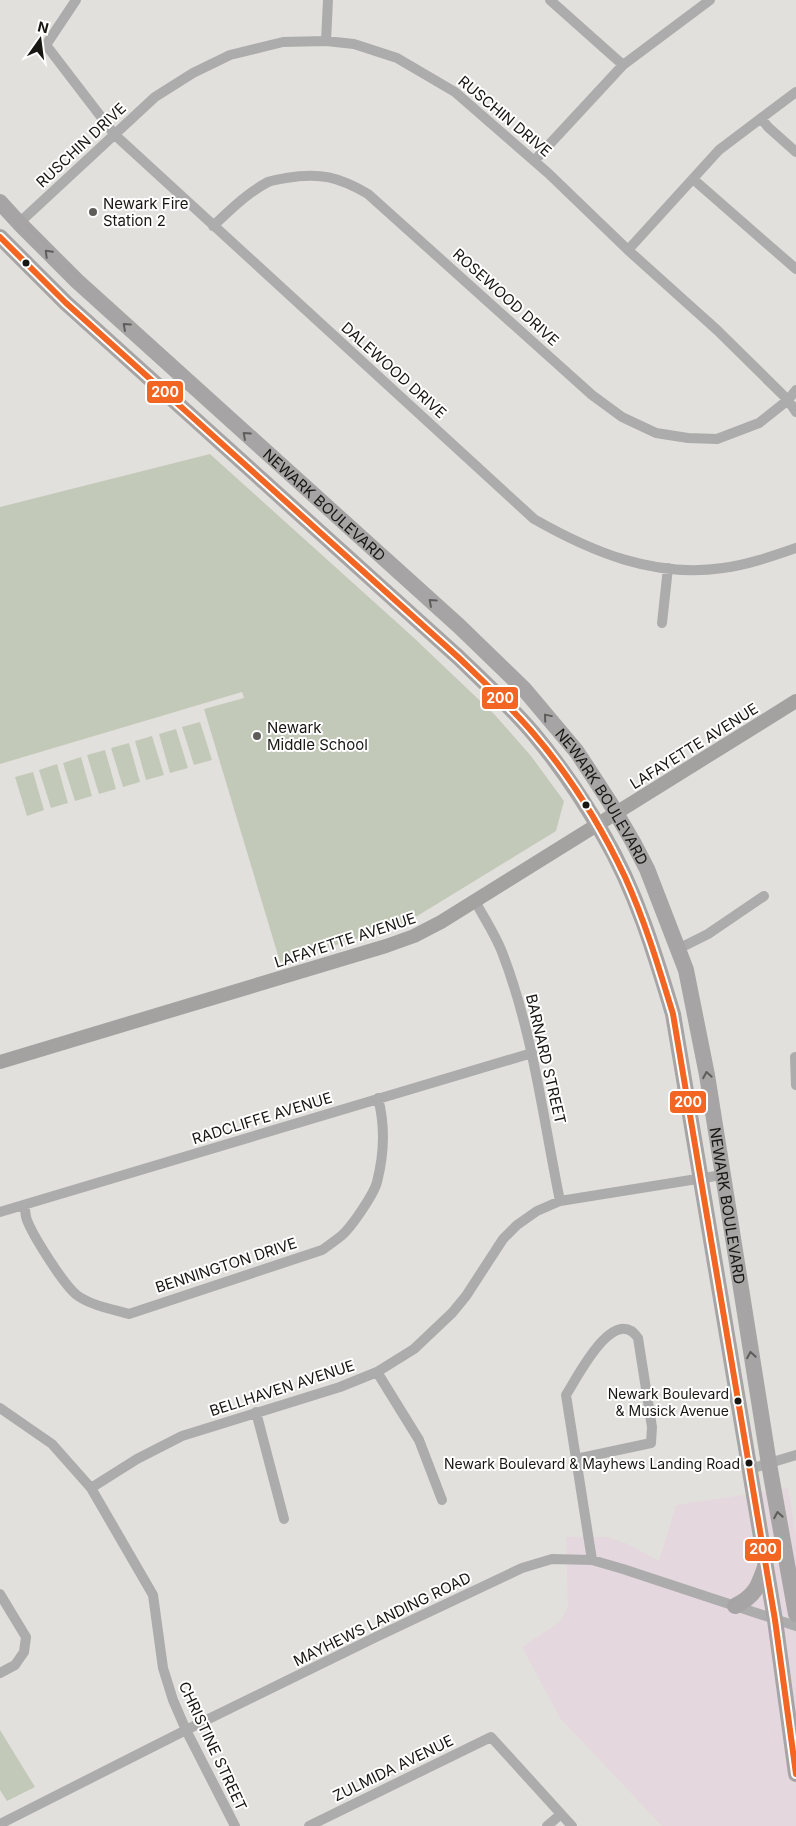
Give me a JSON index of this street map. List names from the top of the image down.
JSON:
{
  "streets": {
    "main road": ["NEWARK BOULEVARD"],
    "street": [
      "RUSCHIN DRIVE",
      "ROSEWOOD DRIVE",
      "DALEWOOD DRIVE",
      "LAFAYETTE AVENUE",
      "BARNARD STREET",
      "RADCLIFFE AVENUE",
      "BENNINGTON DRIVE",
      "BELLHAVEN AVENUE",
      "MAYHEWS LANDING ROAD",
      "CHRISTINE STREET",
      "ZULMIDA AVENUE"
    ]
  },
  "crossings": [
    ["RUSCHIN DRIVE", "ROSEWOOD DRIVE"],
    ["RUSCHIN DRIVE", "DALEWOOD DRIVE"],
    ["RUSCHIN DRIVE", "NEWARK BOULEVARD"],
    ["ROSEWOOD DRIVE", "DALEWOOD DRIVE"],
    ["NEWARK BOULEVARD", "LAFAYETTE AVENUE"],
    ["NEWARK BOULEVARD", "BELLHAVEN AVENUE"],
    ["NEWARK BOULEVARD", "MAYHEWS LANDING ROAD"],
    ["LAFAYETTE AVENUE", "BARNARD STREET"],
    ["BARNARD STREET", "RADCLIFFE AVENUE"],
    ["BARNARD STREET", "BELLHAVEN AVENUE"],
    ["RADCLIFFE AVENUE", "BENNINGTON DRIVE"],
    ["BELLHAVEN AVENUE", "CHRISTINE STREET"],
    ["MAYHEWS LANDING ROAD", "CHRISTINE STREET"]
  ],
  "places": [
    "Newark Fire Station 2",
    "Newark Middle School",
    "Newark Boulevard & Musick Avenue",
    "Newark Boulevard & Mayhews Landing Road"
  ],
  "lines": ["transit line 200"],
  "north": "top"
}
